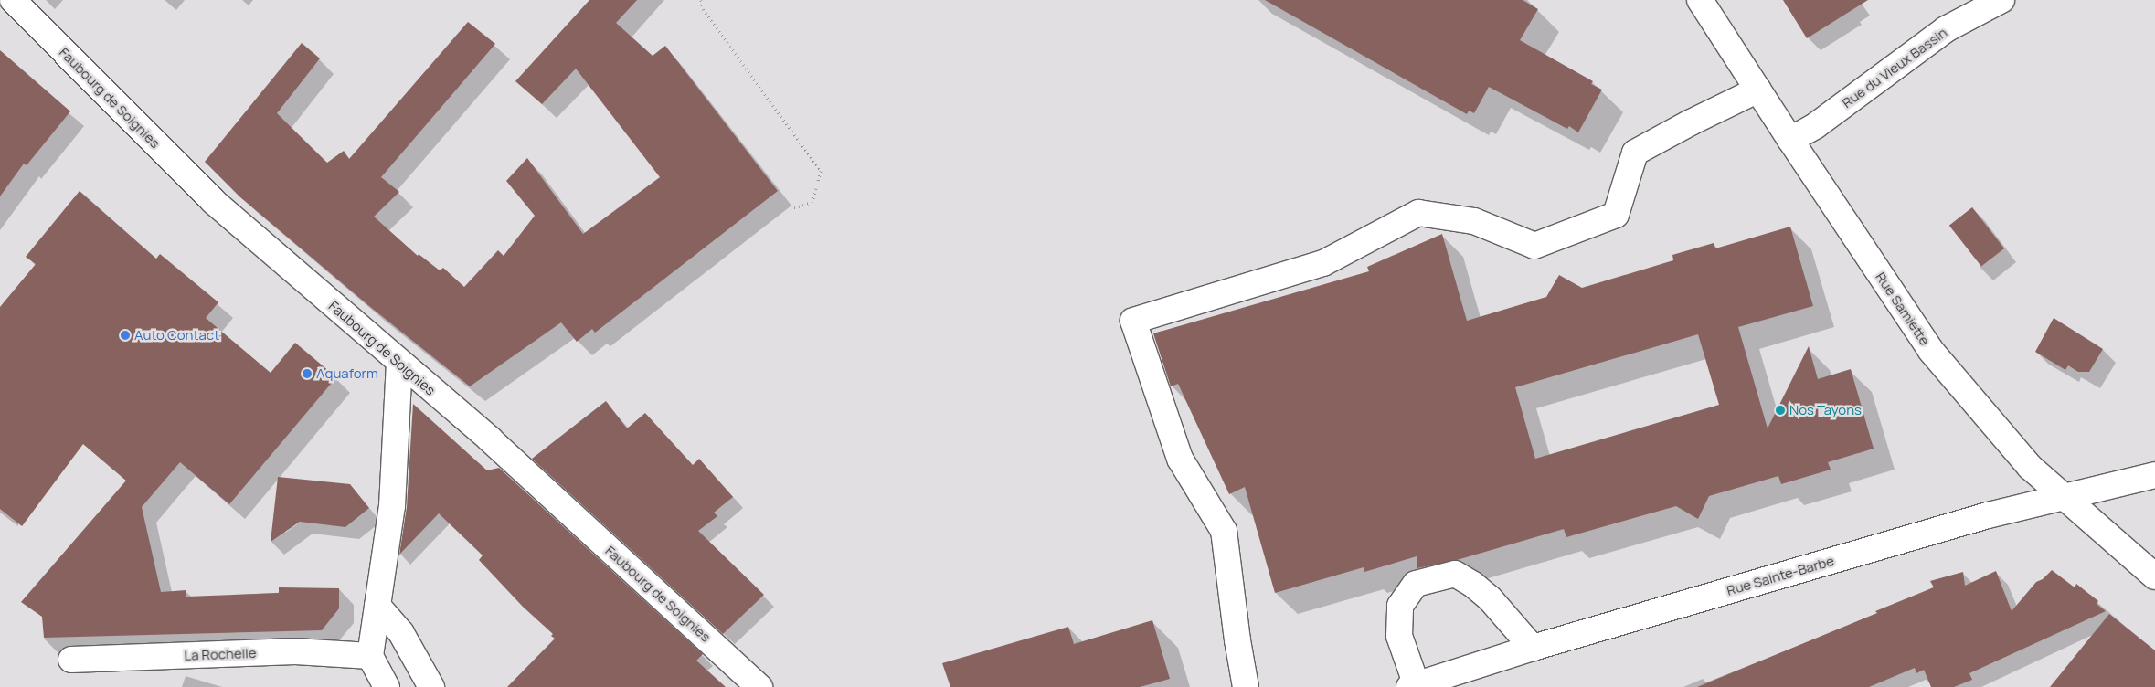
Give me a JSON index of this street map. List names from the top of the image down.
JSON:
{
  "streets": {
    "street": [
      "Rue du Vieux Bassin",
      "Faubourg de Soignies",
      "Rue Samiette",
      "Rue Sainte-Barbe",
      "La Rochelle"
    ]
  },
  "crossings": [
    ["Rue du Vieux Bassin", "Rue Samiette"],
    ["Rue Samiette", "Rue Sainte-Barbe"]
  ],
  "places": ["Auto Contact", "Aquaform", "Nos Tayons"]
}
